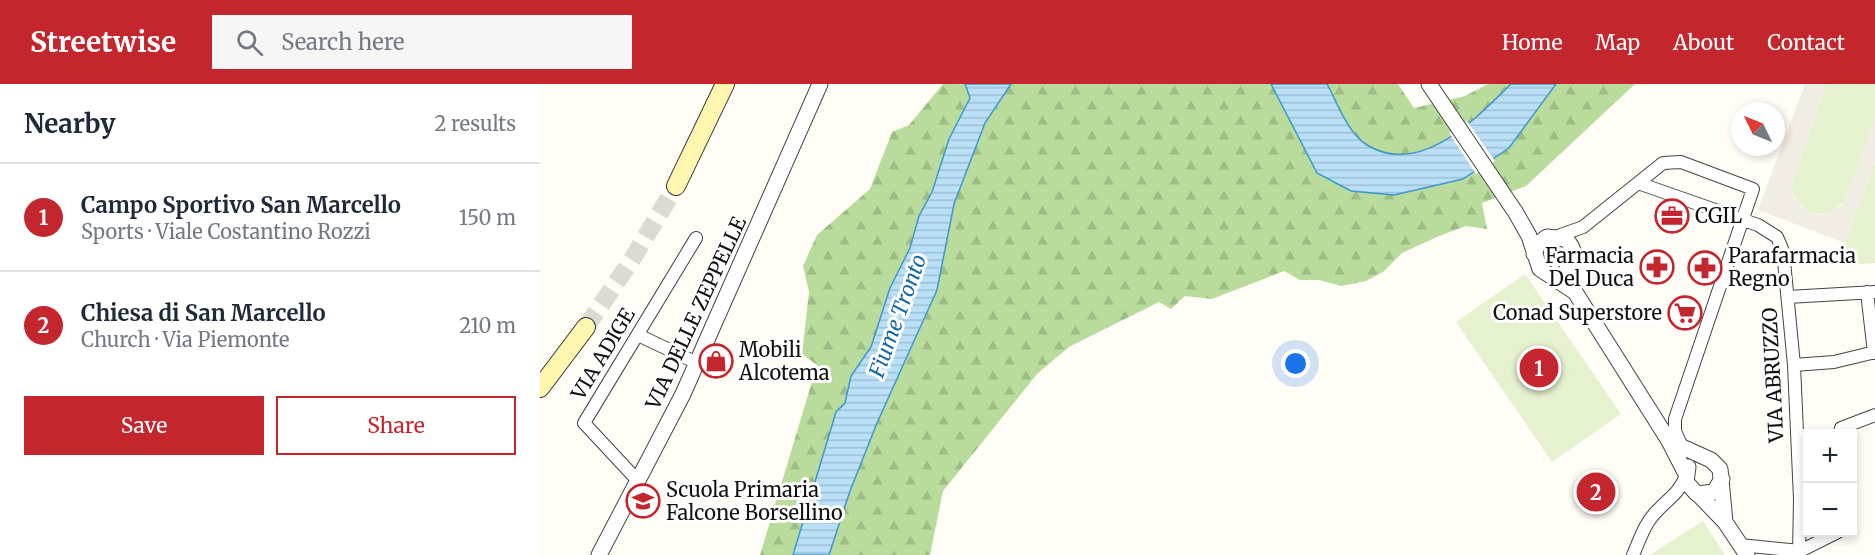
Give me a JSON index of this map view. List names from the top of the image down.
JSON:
{
  "streets": {
    "street": ["VIA DELLE ZEPPELLE", "VIA ADIGE", "VIA ABRUZZO"]
  },
  "crossings": [
    ["VIA DELLE ZEPPELLE", "VIA ADIGE"]
  ],
  "water": ["Fiume Tronto"],
  "places": {
    "office": ["CGIL"],
    "pharmacy": ["Farmacia Del Duca", "Parafarmacia Regno"],
    "supermarket": ["Conad Superstore"],
    "shop": ["Mobili Alcotema"],
    "school or university": ["Scuola Primaria Falcone Borsellino"]
  },
  "north": "top left",
  "page": {
    "header": "Streetwise",
    "search": "Search here",
    "nav": [
      "Home",
      "Map",
      "About",
      "Contact"
    ],
    "heading": ["Nearby", "2 results"],
    "list": [
      {
        "mark": "1",
        "name": "Campo Sportivo San Marcello",
        "note": "Sports · Viale Costantino Rozzi",
        "value": "150 m"
      },
      {
        "mark": "2",
        "name": "Chiesa di San Marcello",
        "note": "Church · Via Piemonte",
        "value": "210 m"
      }
    ],
    "pins": ["1", "2"],
    "buttons": ["Save", "Share"],
    "map_buttons": ["+", "−"]
  }
}
